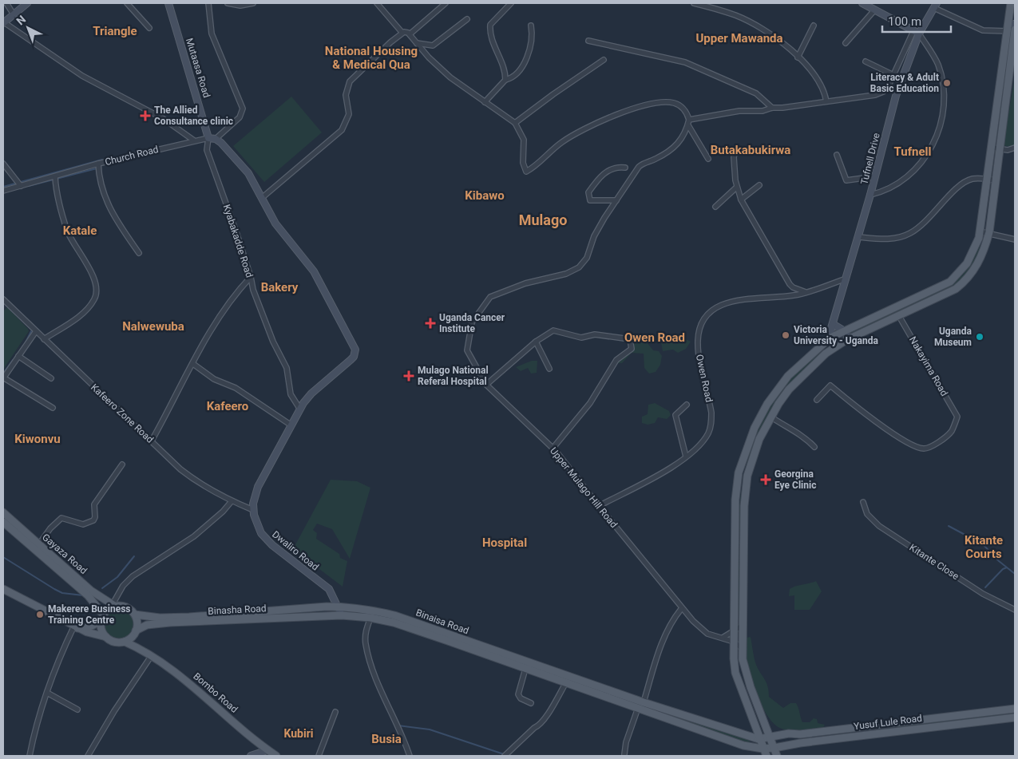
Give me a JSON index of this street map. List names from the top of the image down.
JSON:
{
  "streets": {
    "main road": [
      "Gayaza Road",
      "Binasha Road",
      "Binaisa Road",
      "Bombo Road",
      "Yusuf Lule Road"
    ],
    "street": [
      "Mutaasa Road",
      "Church Road",
      "Tufnell Drive",
      "Kyabakadde Road",
      "Nakayima Road",
      "Owen Road",
      "Kafeero Zone Road",
      "Upper Mulago Hill Road",
      "Dwaliro Road",
      "Kitante Close"
    ]
  },
  "crossings": [
    ["Mutaasa Road", "Church Road"],
    ["Mutaasa Road", "Kyabakadde Road"],
    ["Church Road", "Kyabakadde Road"],
    ["Tufnell Drive", "Owen Road"],
    ["Kyabakadde Road", "Dwaliro Road"],
    ["Owen Road", "Upper Mulago Hill Road"],
    ["Kafeero Zone Road", "Dwaliro Road"],
    ["Dwaliro Road", "Binasha Road"],
    ["Dwaliro Road", "Binaisa Road"],
    ["Gayaza Road", "Binasha Road"],
    ["Gayaza Road", "Binaisa Road"],
    ["Gayaza Road", "Bombo Road"],
    ["Binasha Road", "Binaisa Road"],
    ["Binasha Road", "Bombo Road"],
    ["Binaisa Road", "Bombo Road"],
    ["Binaisa Road", "Yusuf Lule Road"]
  ],
  "districts": [
    "Triangle",
    "Upper Mawanda",
    "National Housing & Medical Qua",
    "Butakabukirwa",
    "Tufnell",
    "Kibawo",
    "Mulago",
    "Katale",
    "Bakery",
    "Nalwewuba",
    "Owen Road",
    "Kafeero",
    "Kiwonvu",
    "Kitante Courts",
    "Hospital",
    "Kubiri",
    "Busia"
  ],
  "places": {
    "other": [
      "Literacy & Adult Basic Education",
      "Victoria University - Uganda",
      "Uganda Museum",
      "Makerere Business Training Centre"
    ],
    "health": [
      "The Allied Consultance clinic",
      "Uganda Cancer Institute",
      "Mulago National Referal Hospital",
      "Georgina Eye Clinic"
    ]
  },
  "scale_bar": "100 m",
  "north": "top left"
}
